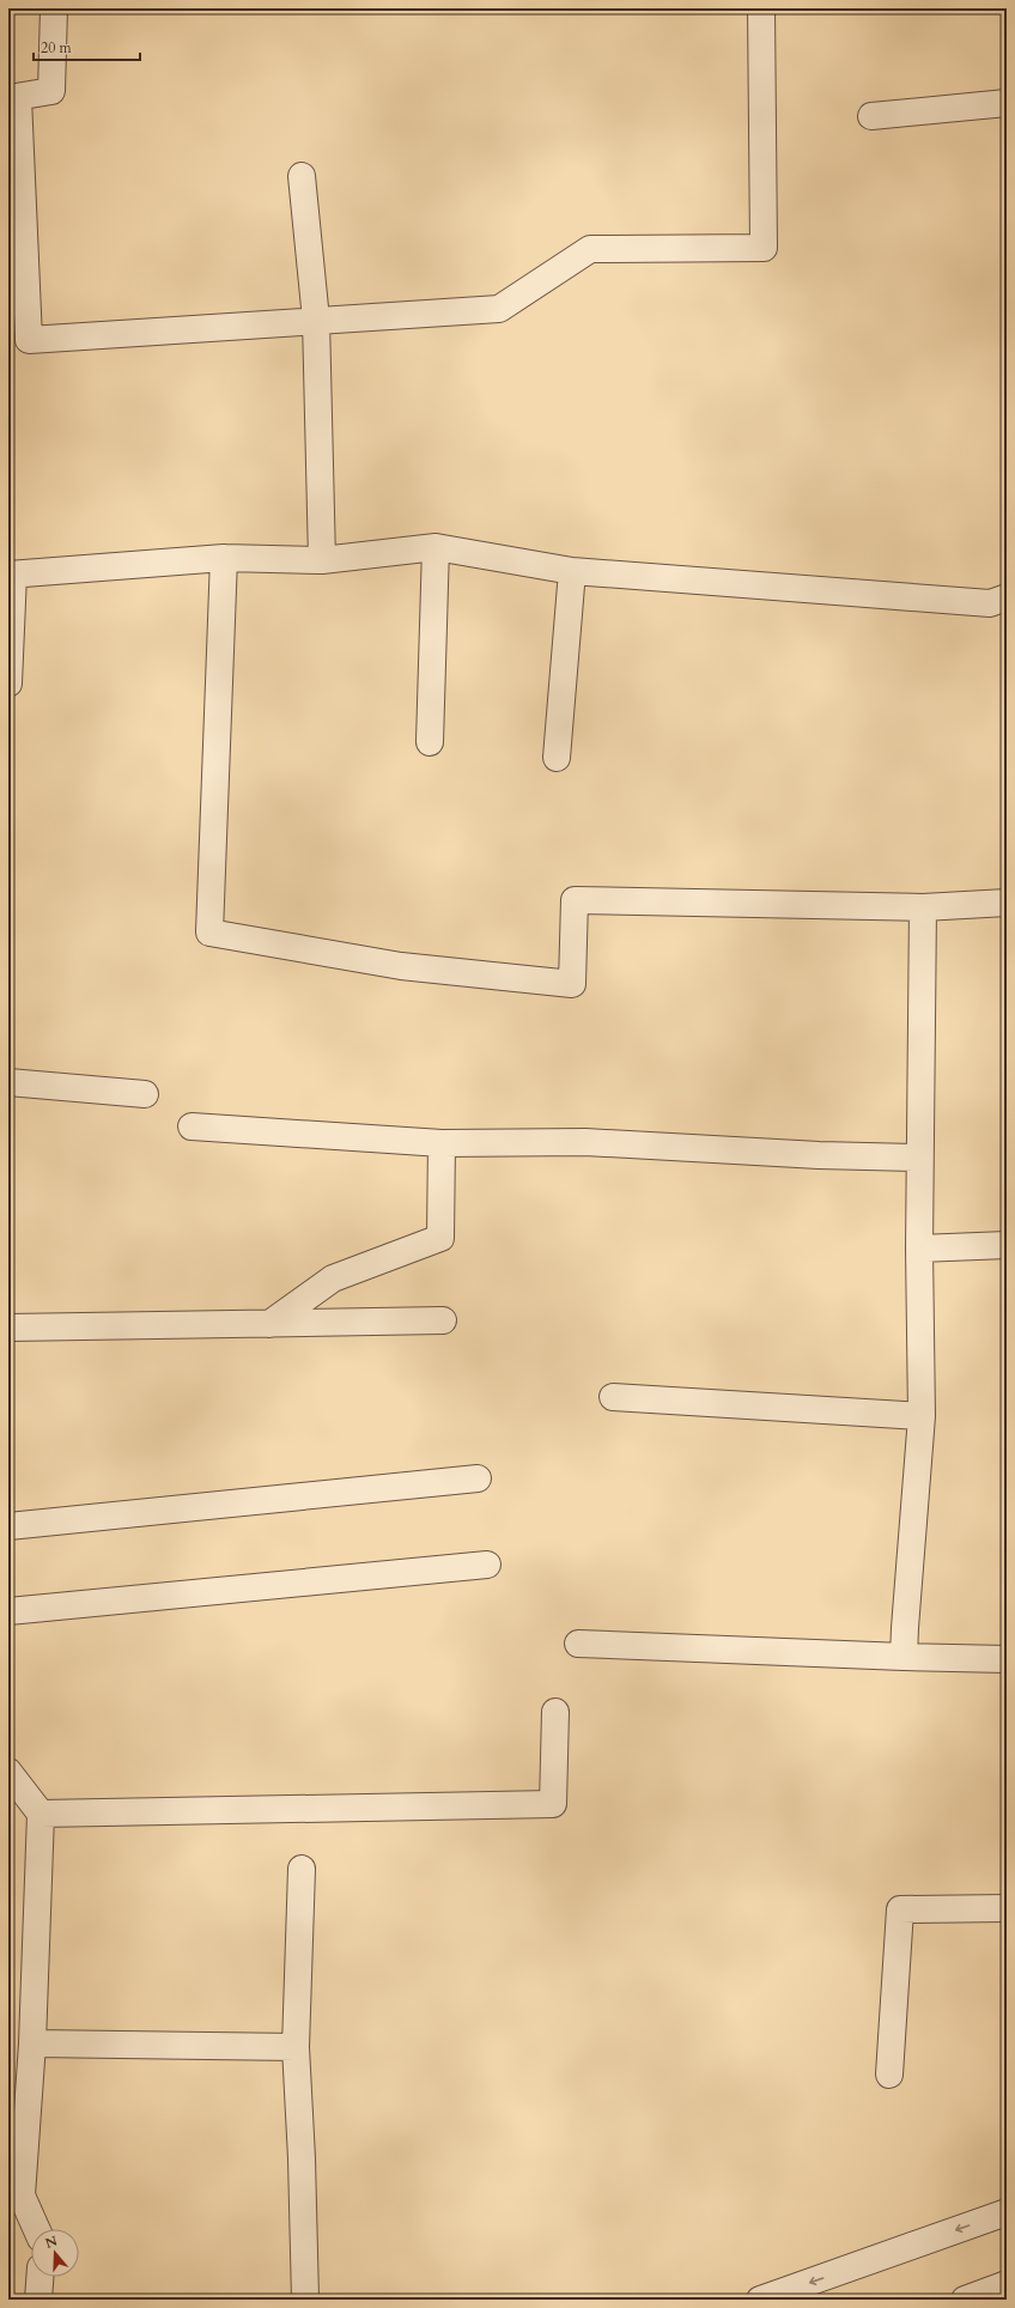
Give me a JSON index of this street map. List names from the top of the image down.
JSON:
{
  "scale_bar": "20 m",
  "north": "top"
}
